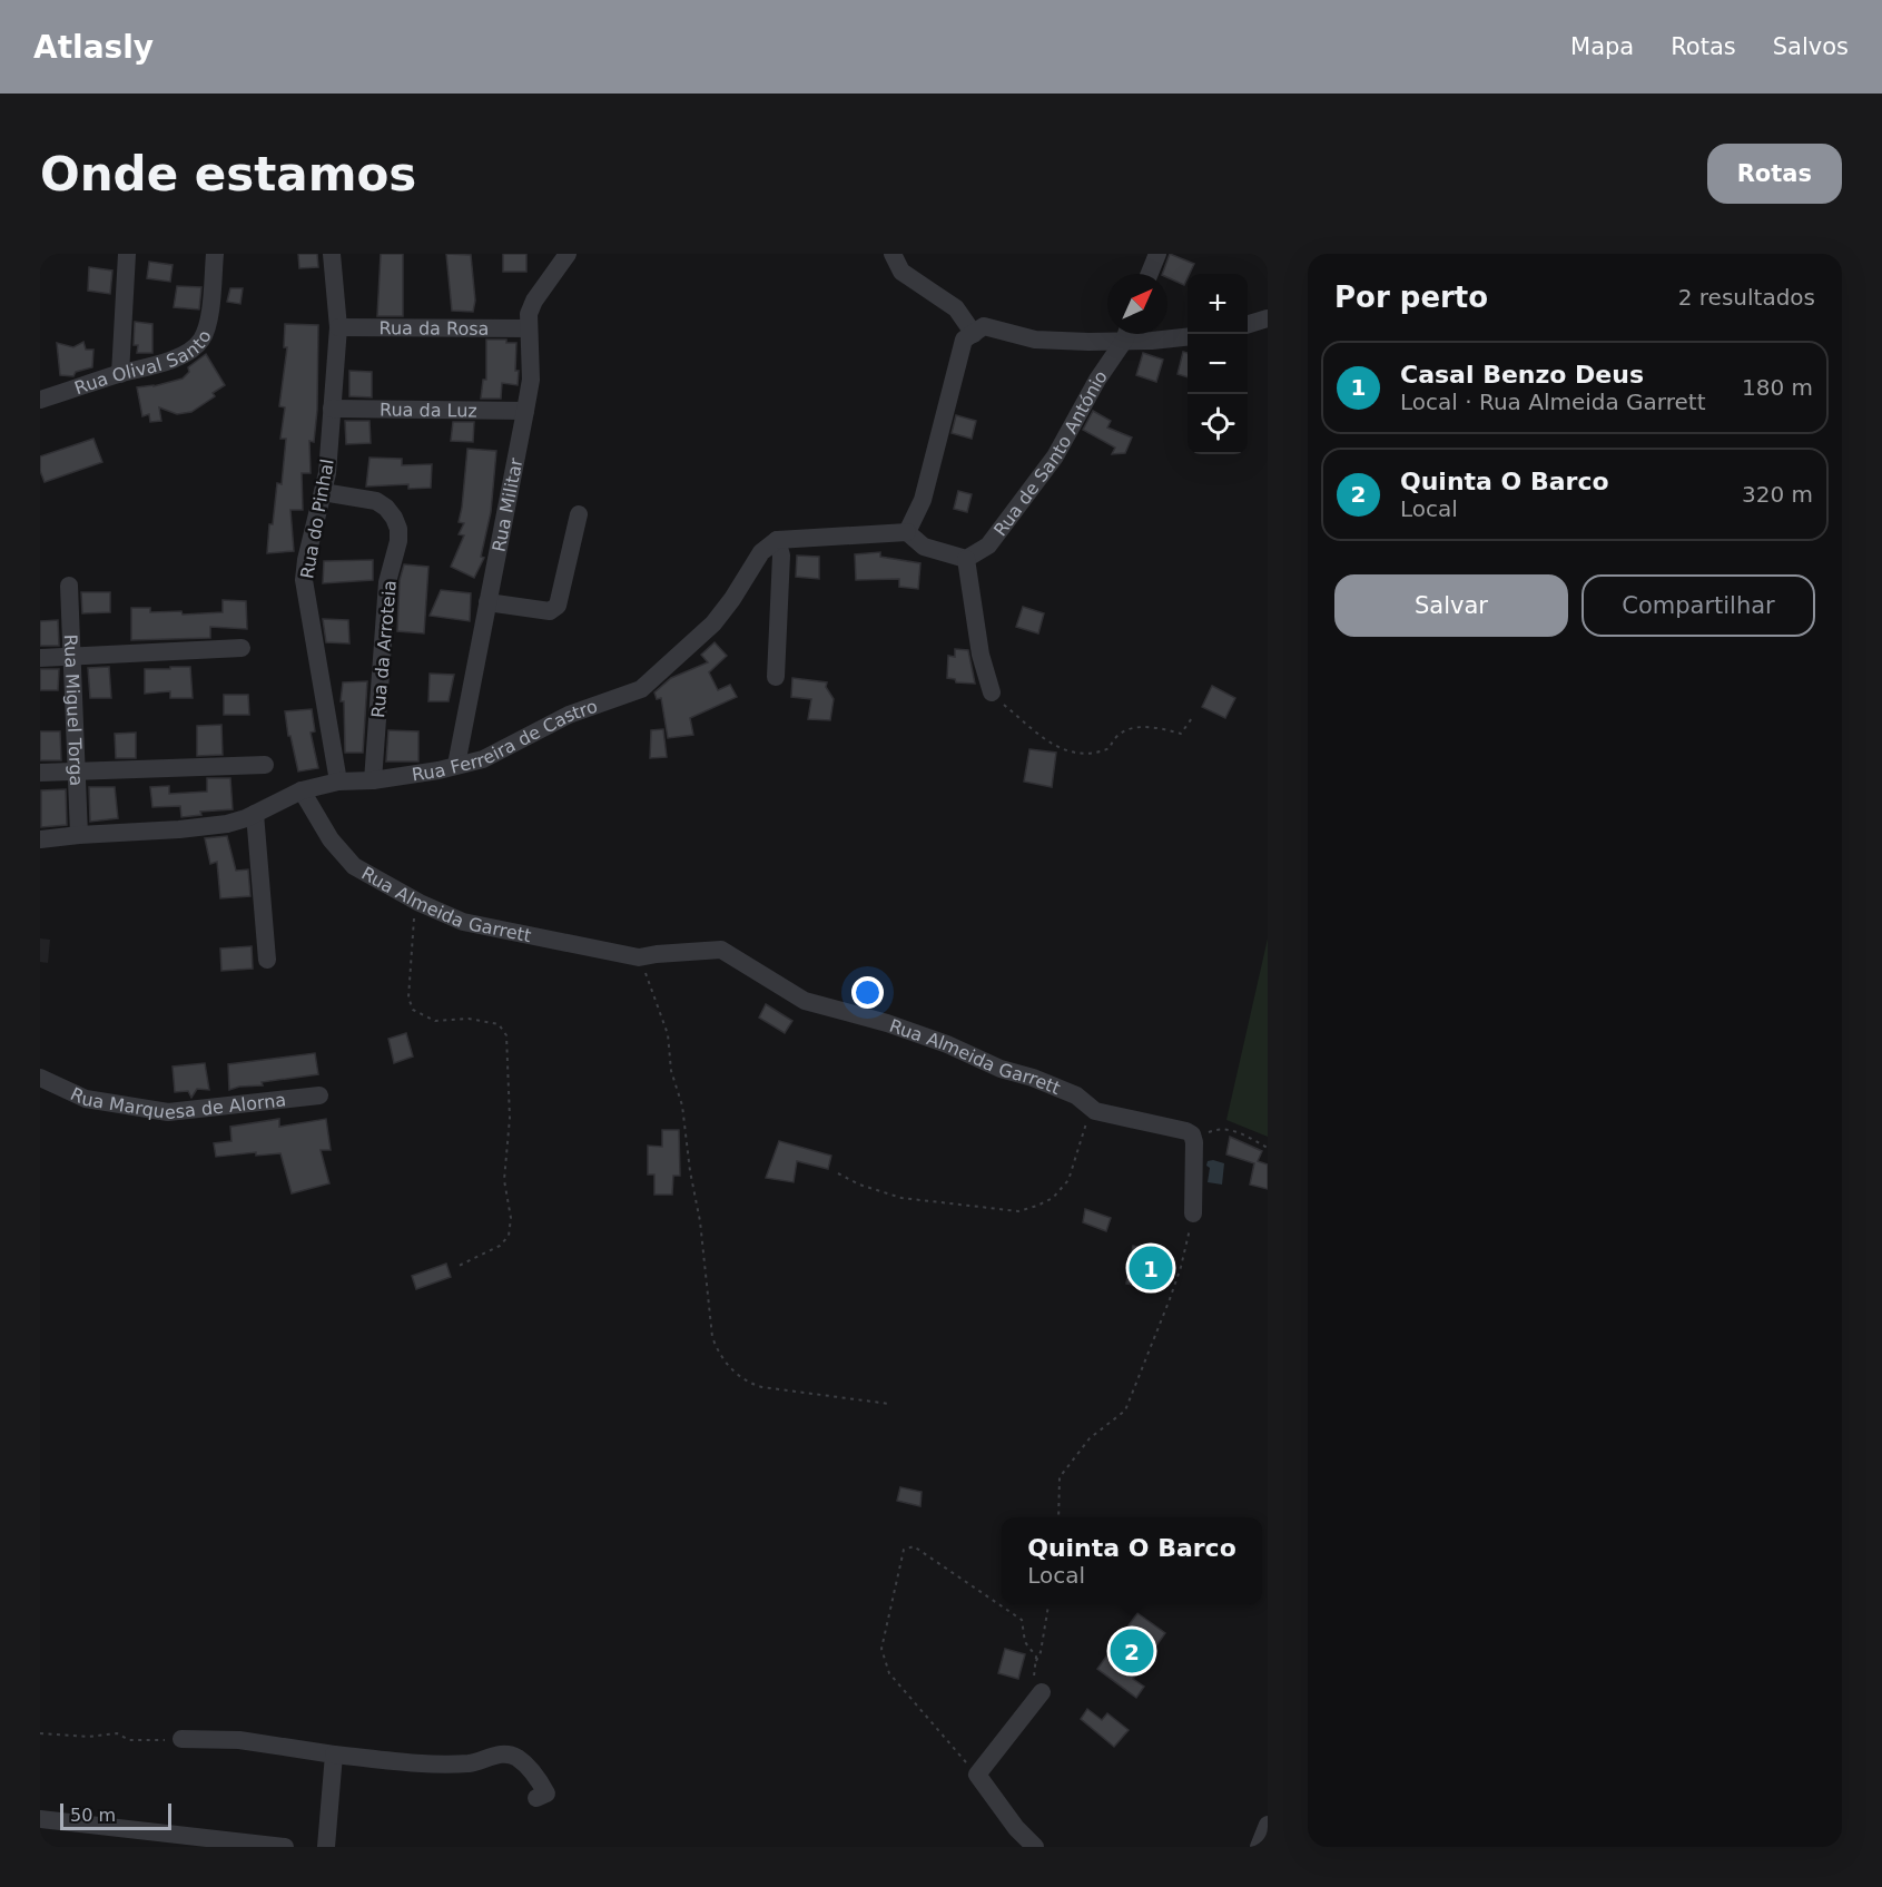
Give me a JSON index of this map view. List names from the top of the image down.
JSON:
{
  "streets": {
    "street": [
      "Rua da Rosa",
      "Rua Olival Santo",
      "Rua da Luz",
      "Rua de Santo António",
      "Rua Militar",
      "Rua do Pinhal",
      "Rua da Arroteia",
      "Rua Miguel Torga",
      "Rua Ferreira de Castro",
      "Rua Almeida Garrett",
      "Rua Marquesa de Alorna"
    ]
  },
  "crossings": [
    ["Rua da Rosa", "Rua Militar"],
    ["Rua da Rosa", "Rua do Pinhal"],
    ["Rua da Luz", "Rua Militar"],
    ["Rua da Luz", "Rua do Pinhal"],
    ["Rua Militar", "Rua Ferreira de Castro"],
    ["Rua do Pinhal", "Rua da Arroteia"],
    ["Rua do Pinhal", "Rua Ferreira de Castro"],
    ["Rua da Arroteia", "Rua Ferreira de Castro"],
    ["Rua Miguel Torga", "Rua Ferreira de Castro"],
    ["Rua Ferreira de Castro", "Rua Almeida Garrett"]
  ],
  "scale_bar": "50 m",
  "north": "top right",
  "page": {
    "header": "Atlasly",
    "nav": ["Mapa", "Rotas", "Salvos"],
    "buttons": [
      "Rotas",
      ["Salvar", "Compartilhar"]
    ],
    "title": "Onde estamos",
    "heading": ["Por perto", "2 resultados"],
    "map_buttons": ["+", "−"],
    "list": [
      {
        "mark": "1",
        "name": "Casal Benzo Deus",
        "note": "Local · Rua Almeida Garrett",
        "value": "180 m"
      },
      {
        "mark": "2",
        "name": "Quinta O Barco",
        "note": "Local",
        "value": "320 m"
      }
    ],
    "pins": ["1", "2"],
    "popup": ["Quinta O Barco", "Local"],
    "scale": "50 m"
  }
}
